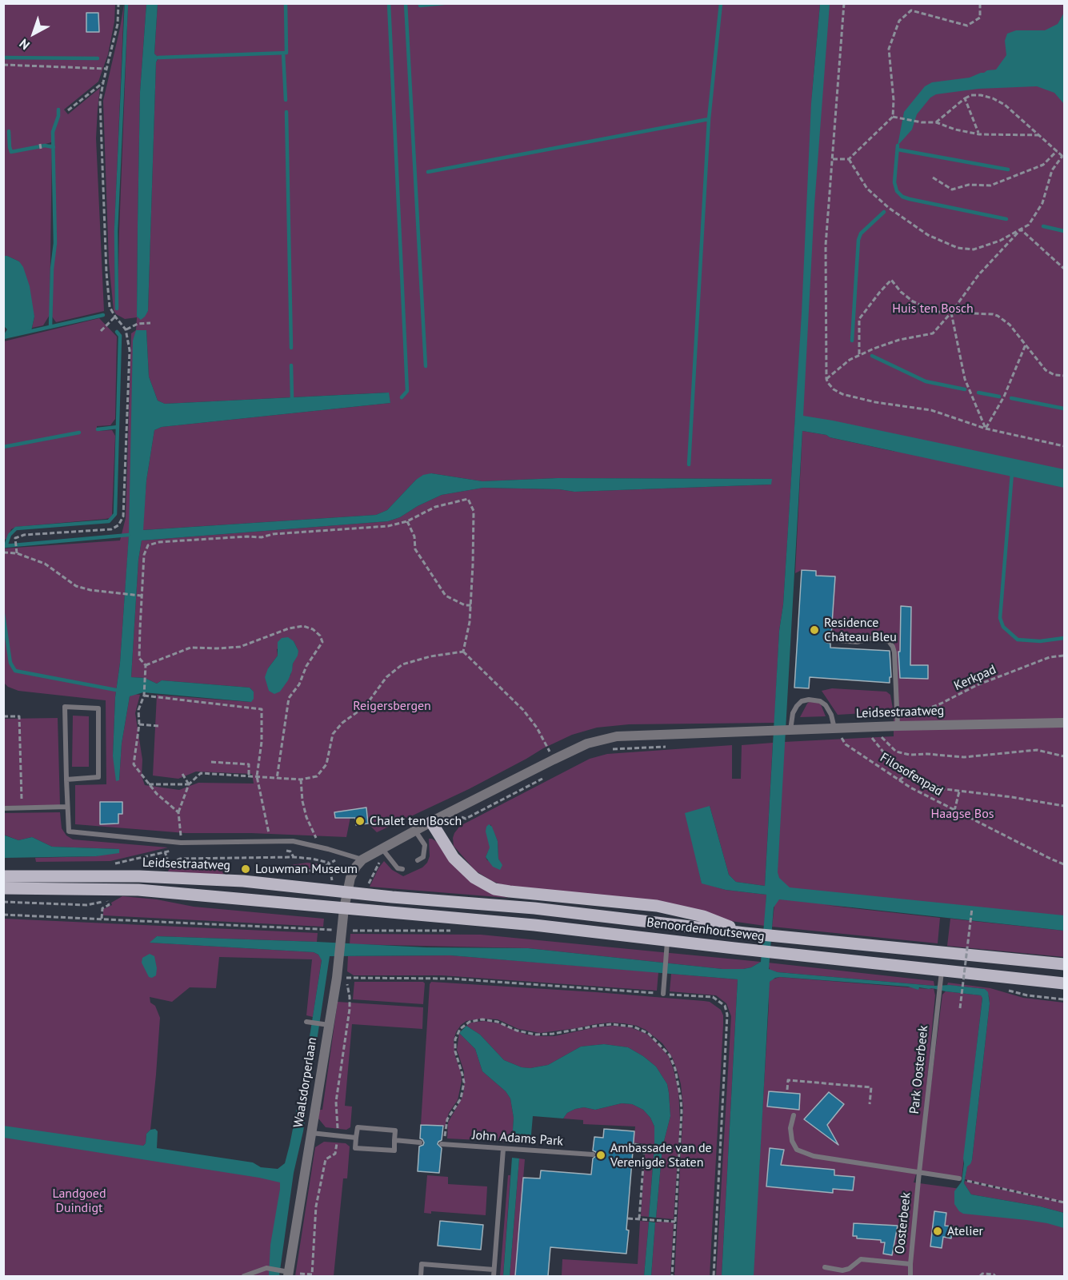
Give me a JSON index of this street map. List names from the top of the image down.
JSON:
{
  "streets": {
    "main road": ["Leidsestraatweg", "Benoordenhoutseweg"],
    "street": ["Waalsdorperlaan"],
    "lane": ["Park Oosterbeek", "John Adams Park", "Oosterbeek"],
    "path": ["Kerkpad", "Filosofenpad"]
  },
  "crossings": [
    ["Kerkpad", "Leidsestraatweg"],
    ["Leidsestraatweg", "Filosofenpad"],
    ["Leidsestraatweg", "Benoordenhoutseweg"],
    ["Leidsestraatweg", "Waalsdorperlaan"],
    ["Benoordenhoutseweg", "Park Oosterbeek"],
    ["Benoordenhoutseweg", "Waalsdorperlaan"],
    ["Park Oosterbeek", "Oosterbeek"]
  ],
  "parks": [
    "Huis ten Bosch",
    "Reigersbergen",
    "Haagse Bos",
    "Landgoed Duindigt"
  ],
  "places": [
    "Residence Château Bleu",
    "Chalet ten Bosch",
    "Louwman Museum",
    "Ambassade van de Verenigde Staten",
    "Atelier"
  ],
  "north": "bottom left"
}
